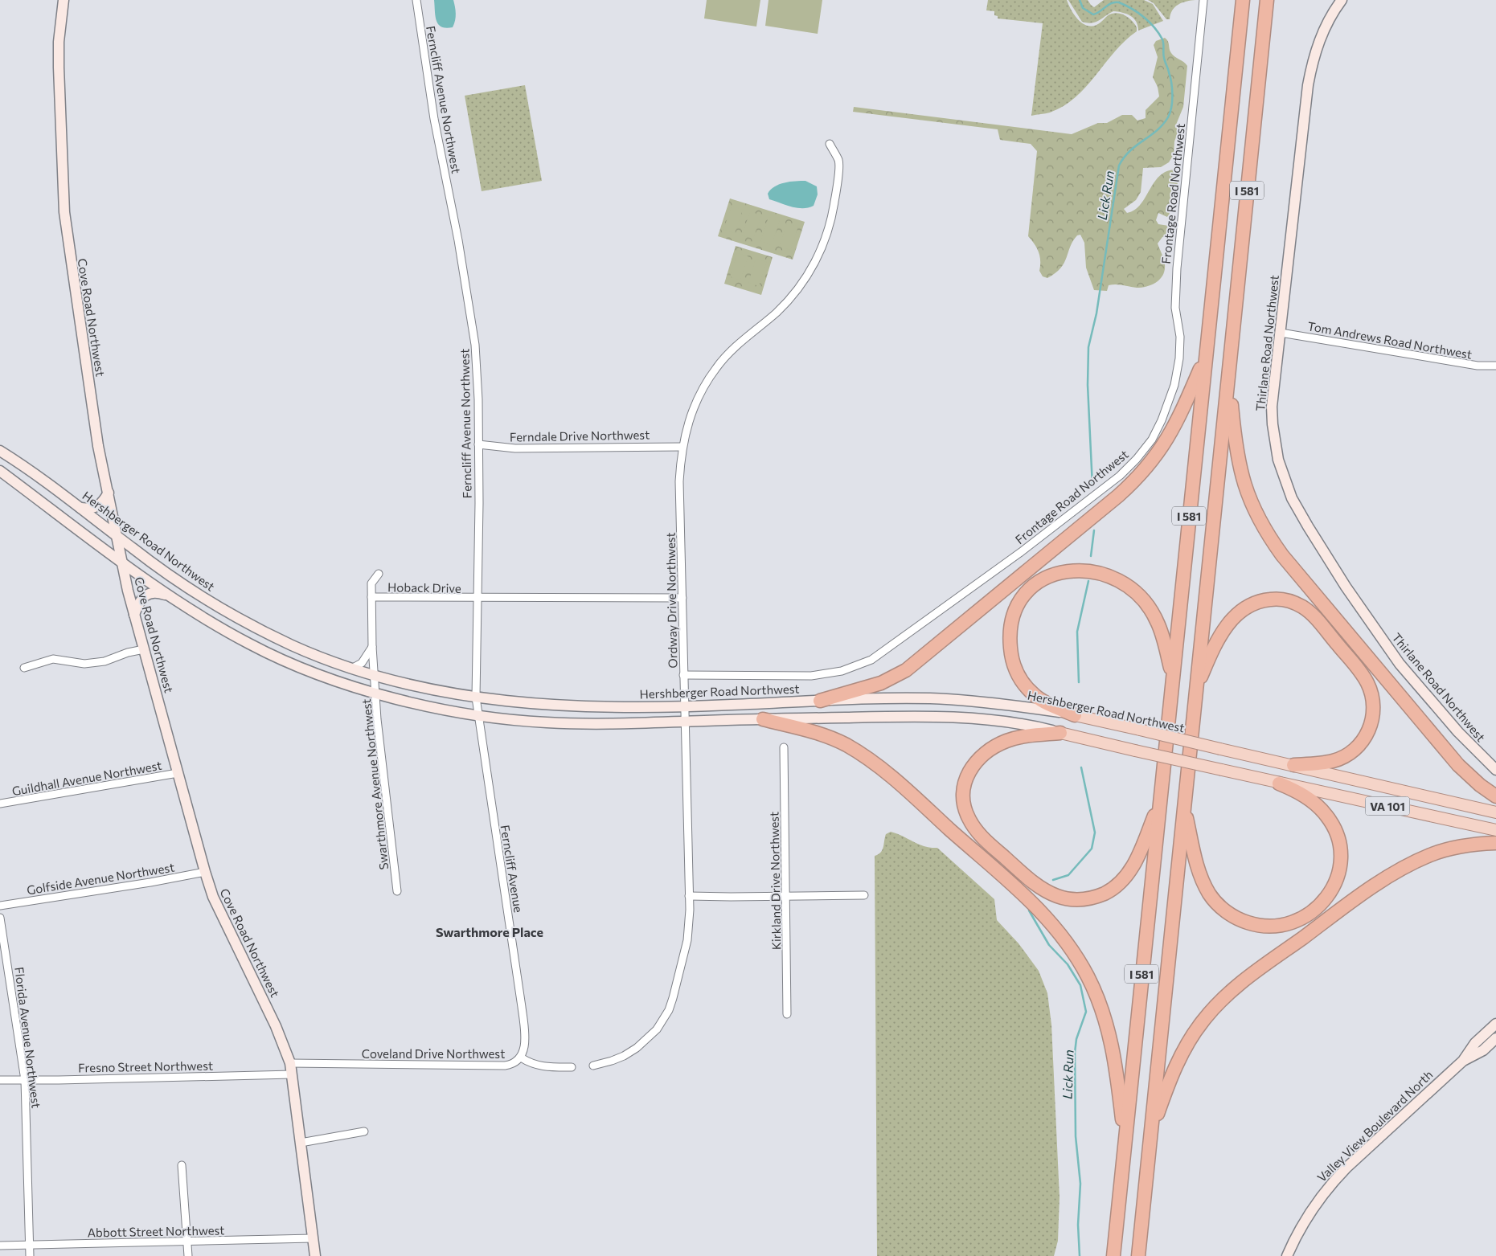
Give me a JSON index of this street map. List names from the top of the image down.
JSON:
{
  "streets": {
    "highway": ["I 581"],
    "main road": [
      "Cove Road Northwest",
      "Thirlane Road Northwest",
      "Hershberger Road Northwest",
      "VA 101",
      "Valley View Boulevard North"
    ],
    "street": [
      "Ferncliff Avenue Northwest",
      "Frontage Road Northwest",
      "Tom Andrews Road Northwest",
      "Ferndale Drive Northwest",
      "Hoback Drive",
      "Ordway Drive Northwest",
      "Guildhall Avenue Northwest",
      "Swarthmore Avenue Northwest",
      "Ferncliff Avenue",
      "Golfside Avenue Northwest",
      "Kirkland Drive Northwest",
      "Florida Avenue Northwest",
      "Coveland Drive Northwest",
      "Fresno Street Northwest",
      "Abbott Street Northwest"
    ]
  },
  "crossings": [
    ["Ferncliff Avenue Northwest", "Ferndale Drive Northwest"],
    ["Ferncliff Avenue Northwest", "Hershberger Road Northwest"],
    ["Ferncliff Avenue Northwest", "Hoback Drive"],
    ["Ferncliff Avenue Northwest", "VA 101"],
    ["Ferncliff Avenue Northwest", "Ferncliff Avenue"],
    ["Frontage Road Northwest", "Ordway Drive Northwest"],
    ["Cove Road Northwest", "Hershberger Road Northwest"],
    ["Cove Road Northwest", "Guildhall Avenue Northwest"],
    ["Cove Road Northwest", "VA 101"],
    ["Cove Road Northwest", "Golfside Avenue Northwest"],
    ["Cove Road Northwest", "Coveland Drive Northwest"],
    ["Cove Road Northwest", "Fresno Street Northwest"],
    ["Cove Road Northwest", "Abbott Street Northwest"],
    ["Tom Andrews Road Northwest", "Thirlane Road Northwest"],
    ["Ferndale Drive Northwest", "Ordway Drive Northwest"],
    ["Hershberger Road Northwest", "Ordway Drive Northwest"],
    ["Hershberger Road Northwest", "Swarthmore Avenue Northwest"],
    ["Hoback Drive", "Ordway Drive Northwest"],
    ["Hoback Drive", "Swarthmore Avenue Northwest"],
    ["Ordway Drive Northwest", "VA 101"],
    ["Swarthmore Avenue Northwest", "VA 101"],
    ["Ferncliff Avenue", "Coveland Drive Northwest"],
    ["Florida Avenue Northwest", "Fresno Street Northwest"],
    ["Florida Avenue Northwest", "Abbott Street Northwest"]
  ],
  "districts": ["Swarthmore Place"],
  "water": ["Lick Run"]
}
